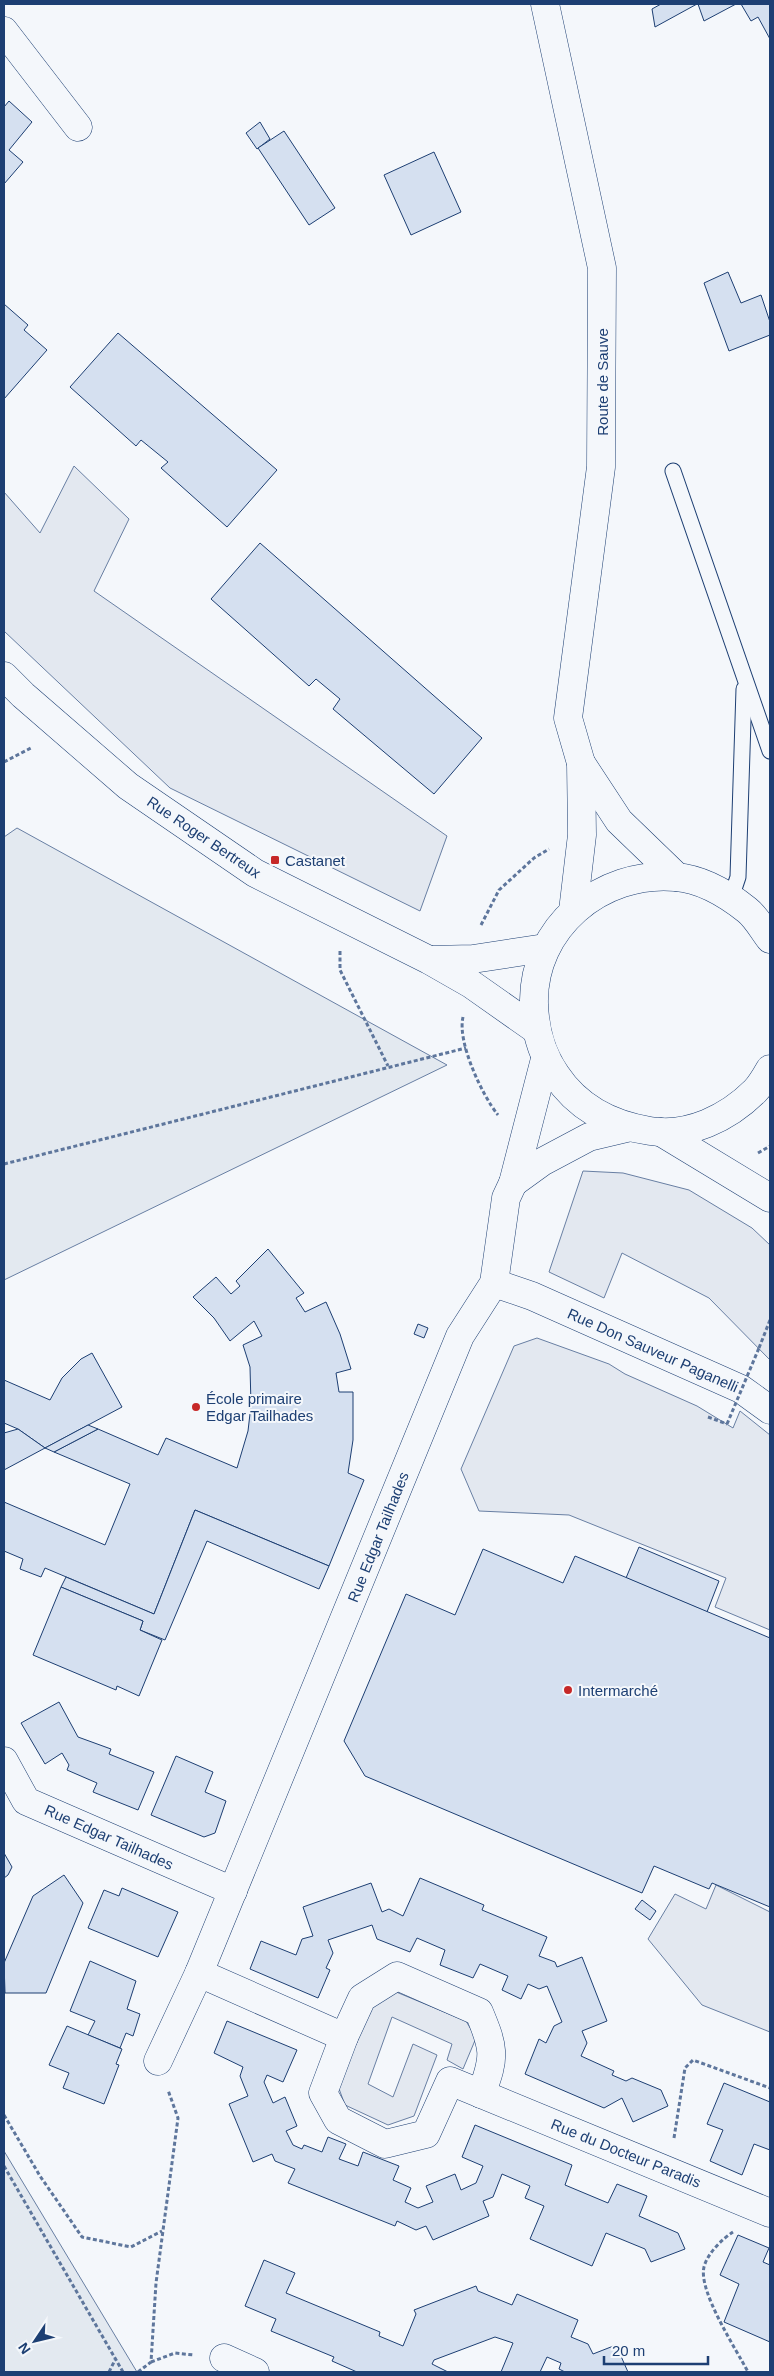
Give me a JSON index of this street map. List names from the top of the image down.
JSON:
{
  "streets": {
    "street": [
      "Route de Sauve",
      "Rue Roger Bertreux",
      "Rue Don Sauveur Paganelli",
      "Rue Edgar Tailhades",
      "Rue du Docteur Paradis"
    ]
  },
  "crossings": [
    ["Rue Don Sauveur Paganelli", "Rue Edgar Tailhades"]
  ],
  "places": {
    "transit": ["Castanet"],
    "other": ["École primaire Edgar Tailhades", "Intermarché"]
  },
  "scale_bar": "20 m",
  "north": "bottom left"
}
